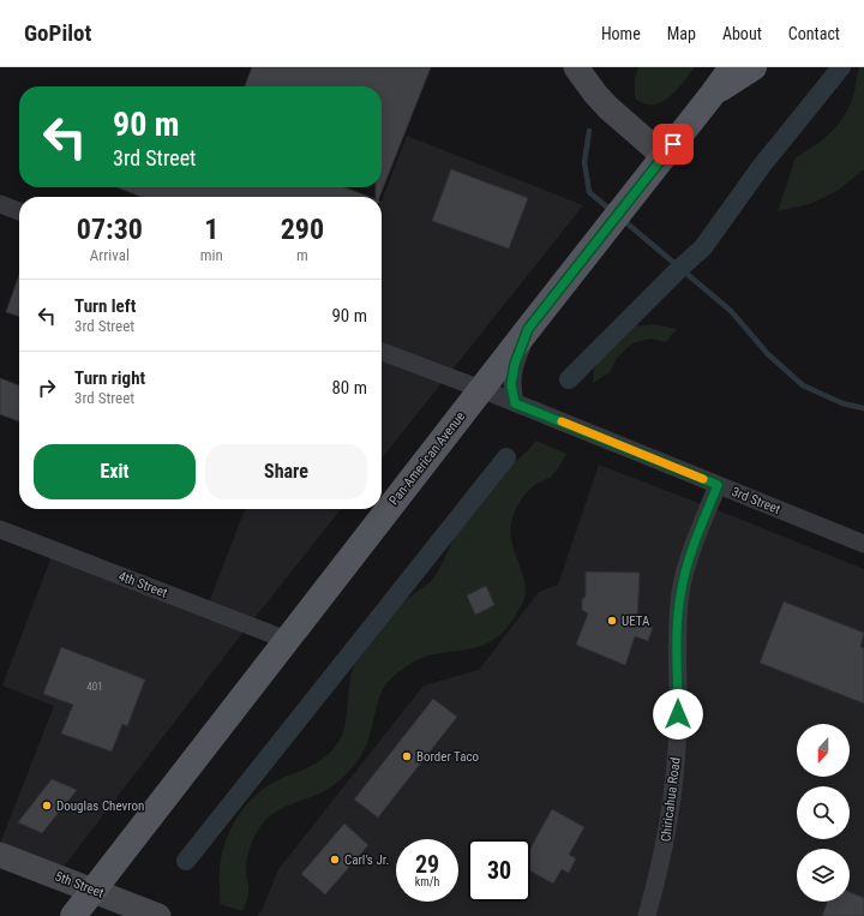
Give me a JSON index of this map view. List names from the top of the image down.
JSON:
{
  "streets": {
    "main road": ["Pan-American Avenue"],
    "street": [
      "3rd Street",
      "4th Street",
      "Chiricahua Road",
      "5th Street"
    ]
  },
  "crossings": [
    ["Pan-American Avenue", "3rd Street"],
    ["Pan-American Avenue", "4th Street"],
    ["Pan-American Avenue", "5th Street"],
    ["3rd Street", "Chiricahua Road"]
  ],
  "places": [
    "UETA",
    "Border Taco",
    "Douglas Chevron",
    "Carl's Jr."
  ],
  "house_numbers": ["401"],
  "north": "bottom",
  "page": {
    "header": "GoPilot",
    "nav": [
      "Home",
      "Map",
      "About",
      "Contact"
    ],
    "turn": ["90 m", "3rd Street"],
    "eta": [
      "07:30",
      "Arrival",
      "1",
      "min",
      "290",
      "m"
    ],
    "list": [
      {
        "name": "Turn left",
        "note": "3rd Street",
        "value": "90 m"
      },
      {
        "name": "Turn right",
        "note": "3rd Street",
        "value": "80 m"
      }
    ],
    "buttons": ["Exit", "Share"],
    "speed": "29 km/h",
    "limit": "30"
  }
}
